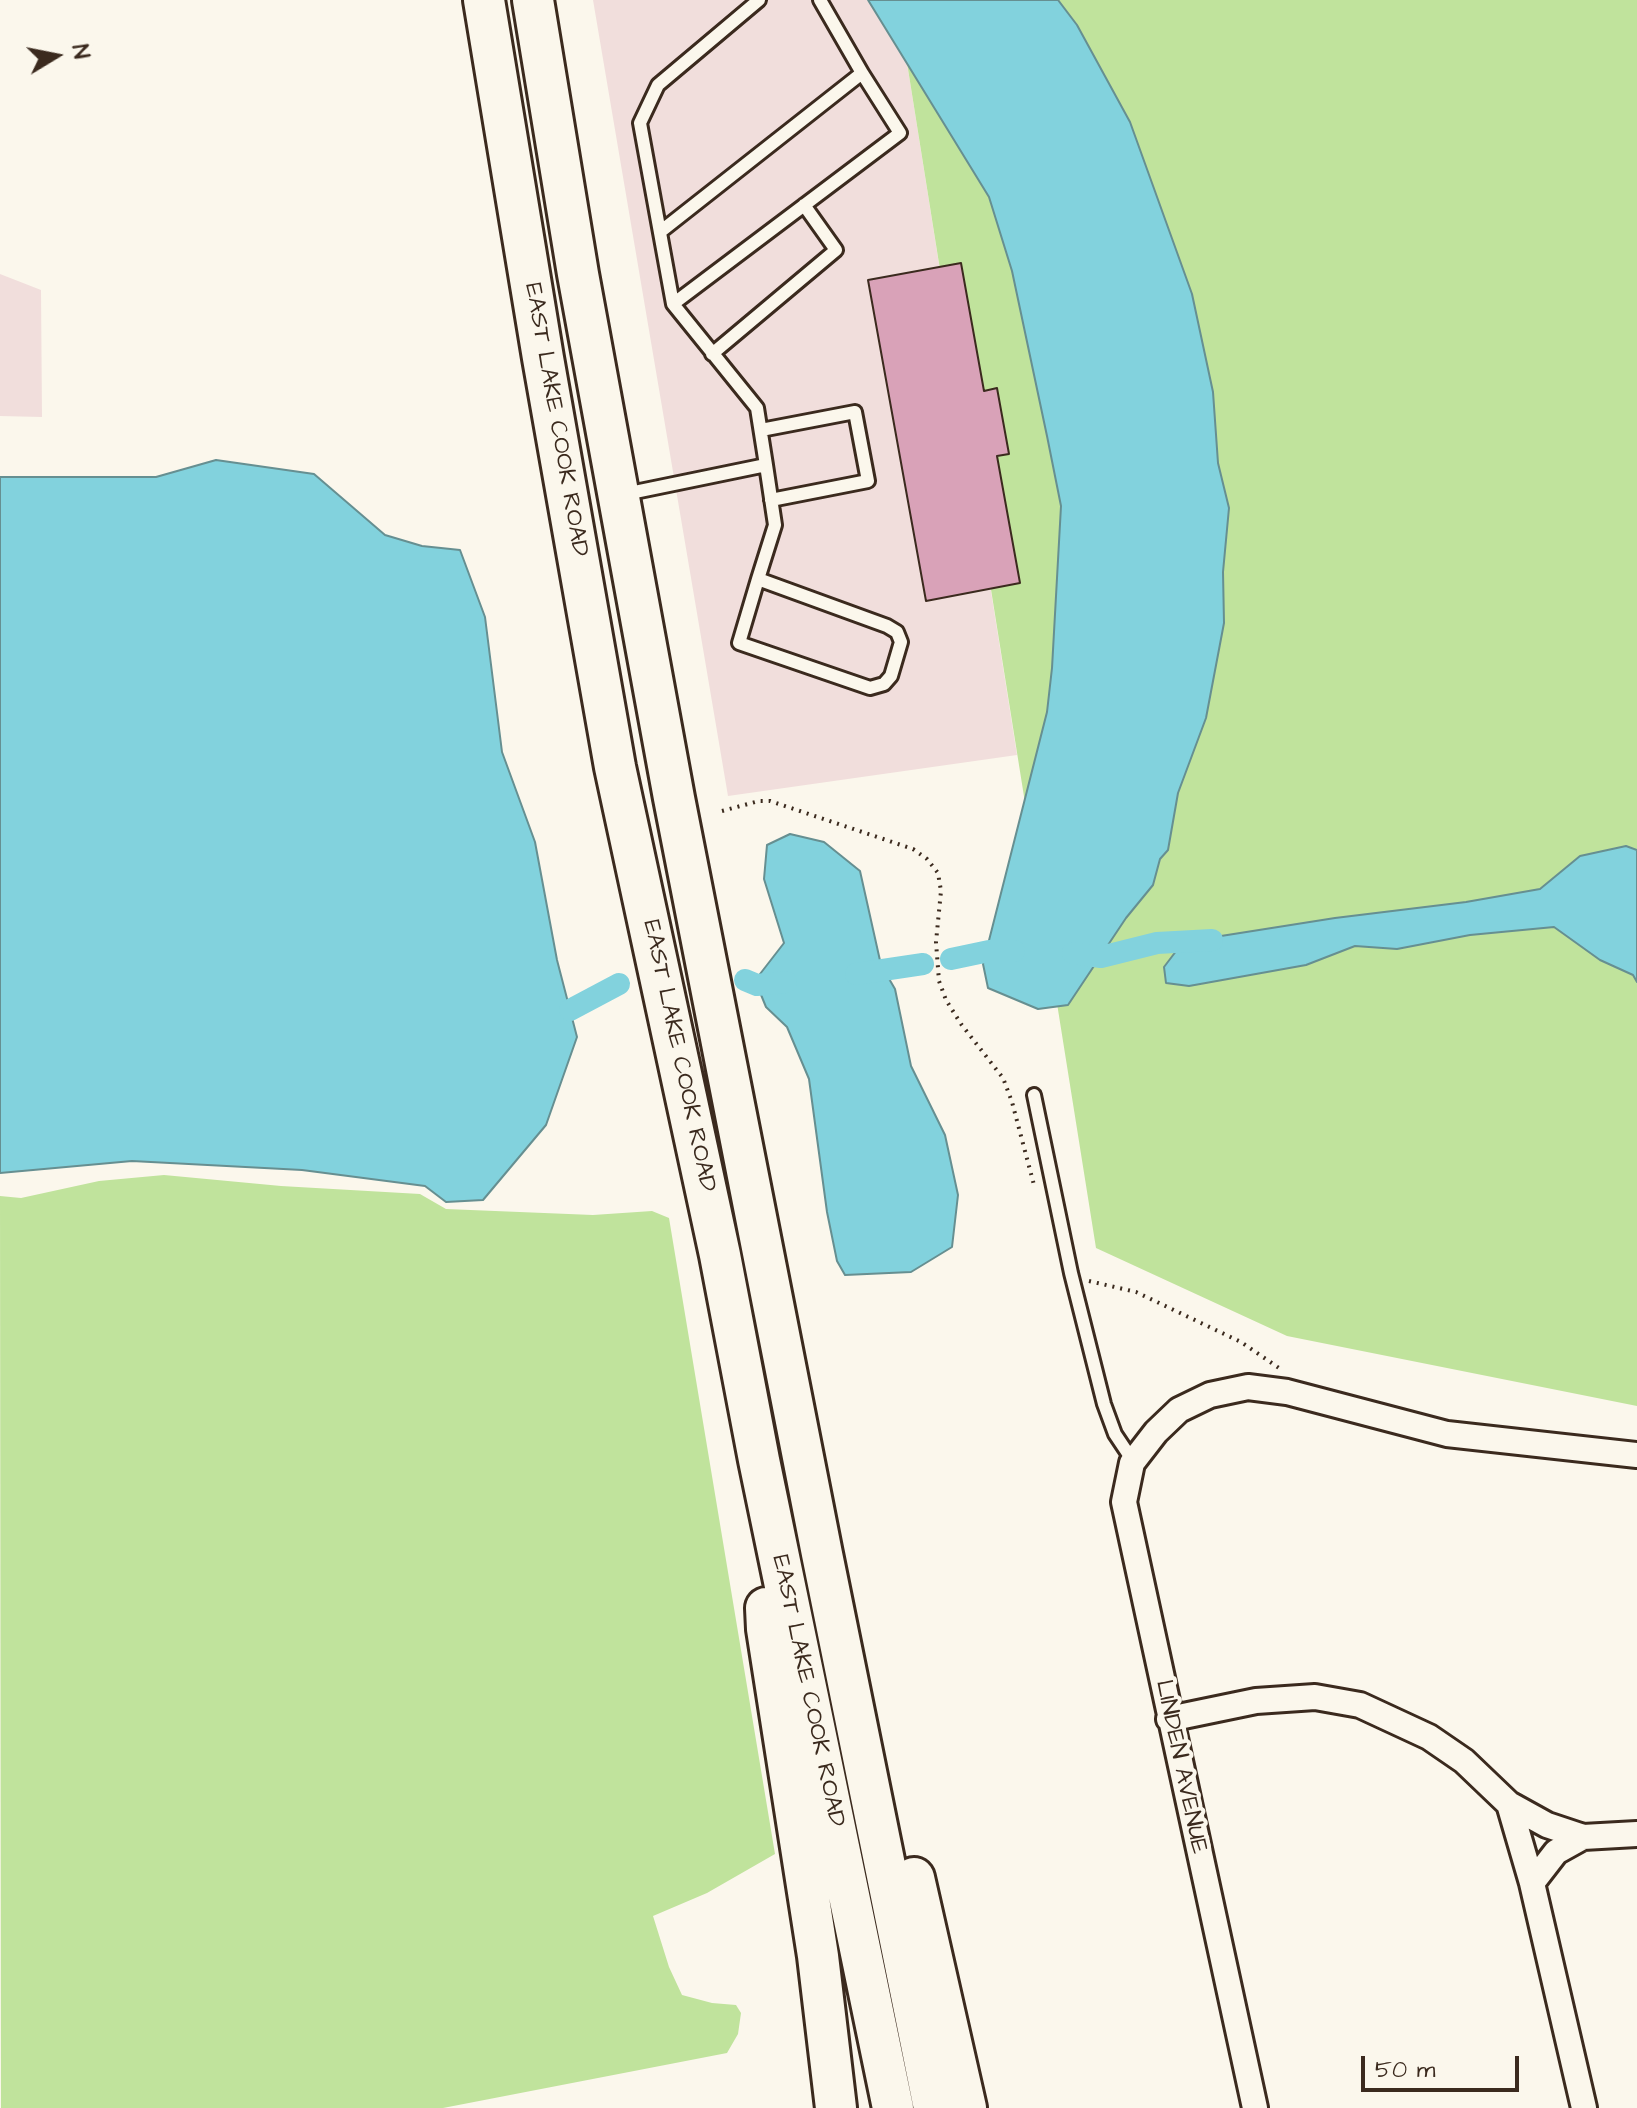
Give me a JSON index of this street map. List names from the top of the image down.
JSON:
{
  "streets": {
    "main road": ["EAST LAKE COOK ROAD"],
    "street": ["LINDEN AVENUE"]
  },
  "scale_bar": "50 m",
  "north": "right"
}
